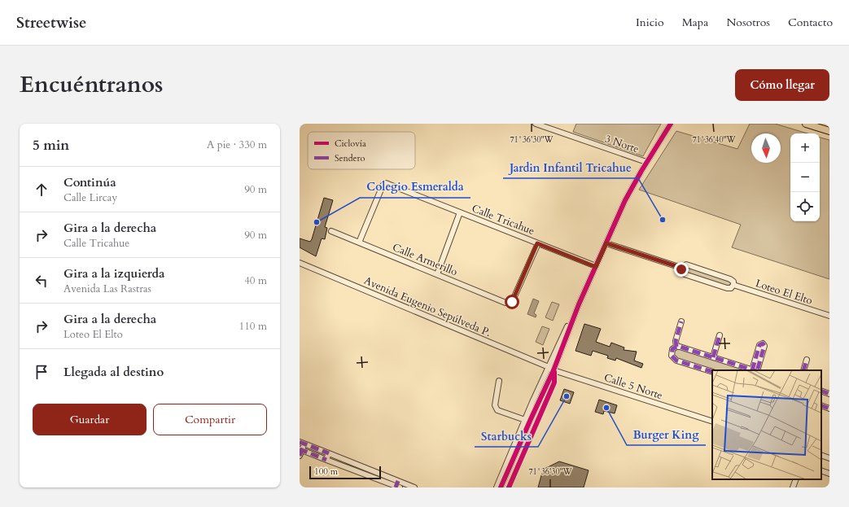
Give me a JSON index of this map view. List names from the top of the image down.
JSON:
{
  "streets": {
    "street": [
      "3 Norte",
      "Calle Tricahue",
      "Calle Armerillo",
      "Loteo El Elto",
      "Avenida Eugenio Sepúlveda P.",
      "Calle 5 Norte"
    ]
  },
  "crossings": [
    ["Calle Tricahue", "Calle Armerillo"],
    ["Avenida Eugenio Sepúlveda P.", "Calle 5 Norte"]
  ],
  "places": [
    "Jardin Infantil Tricahue",
    "Colegio Esmeralda",
    "Starbucks",
    "Burger King"
  ],
  "legend": ["Ciclovía", "Sendero"],
  "scale_bar": "100 m",
  "north": "bottom",
  "page": {
    "header": "Streetwise",
    "nav": [
      "Inicio",
      "Mapa",
      "Nosotros",
      "Contacto"
    ],
    "title": "Encuéntranos",
    "buttons": [
      "Cómo llegar",
      ["Guardar", "Compartir"]
    ],
    "heading": ["5 min", "A pie · 330 m"],
    "map_buttons": ["+", "−"],
    "list": [
      ["Continúa", "Calle Lircay", "90 m"],
      ["Gira a la derecha", "Calle Tricahue", "90 m"],
      ["Gira a la izquierda", "Avenida Las Rastras", "40 m"],
      ["Gira a la derecha", "Loteo El Elto", "110 m"],
      "Llegada al destino"
    ],
    "scale": "100 m"
  },
  "coordinates": ["71°36'30\"W", "71°36'40\"W"]
}
